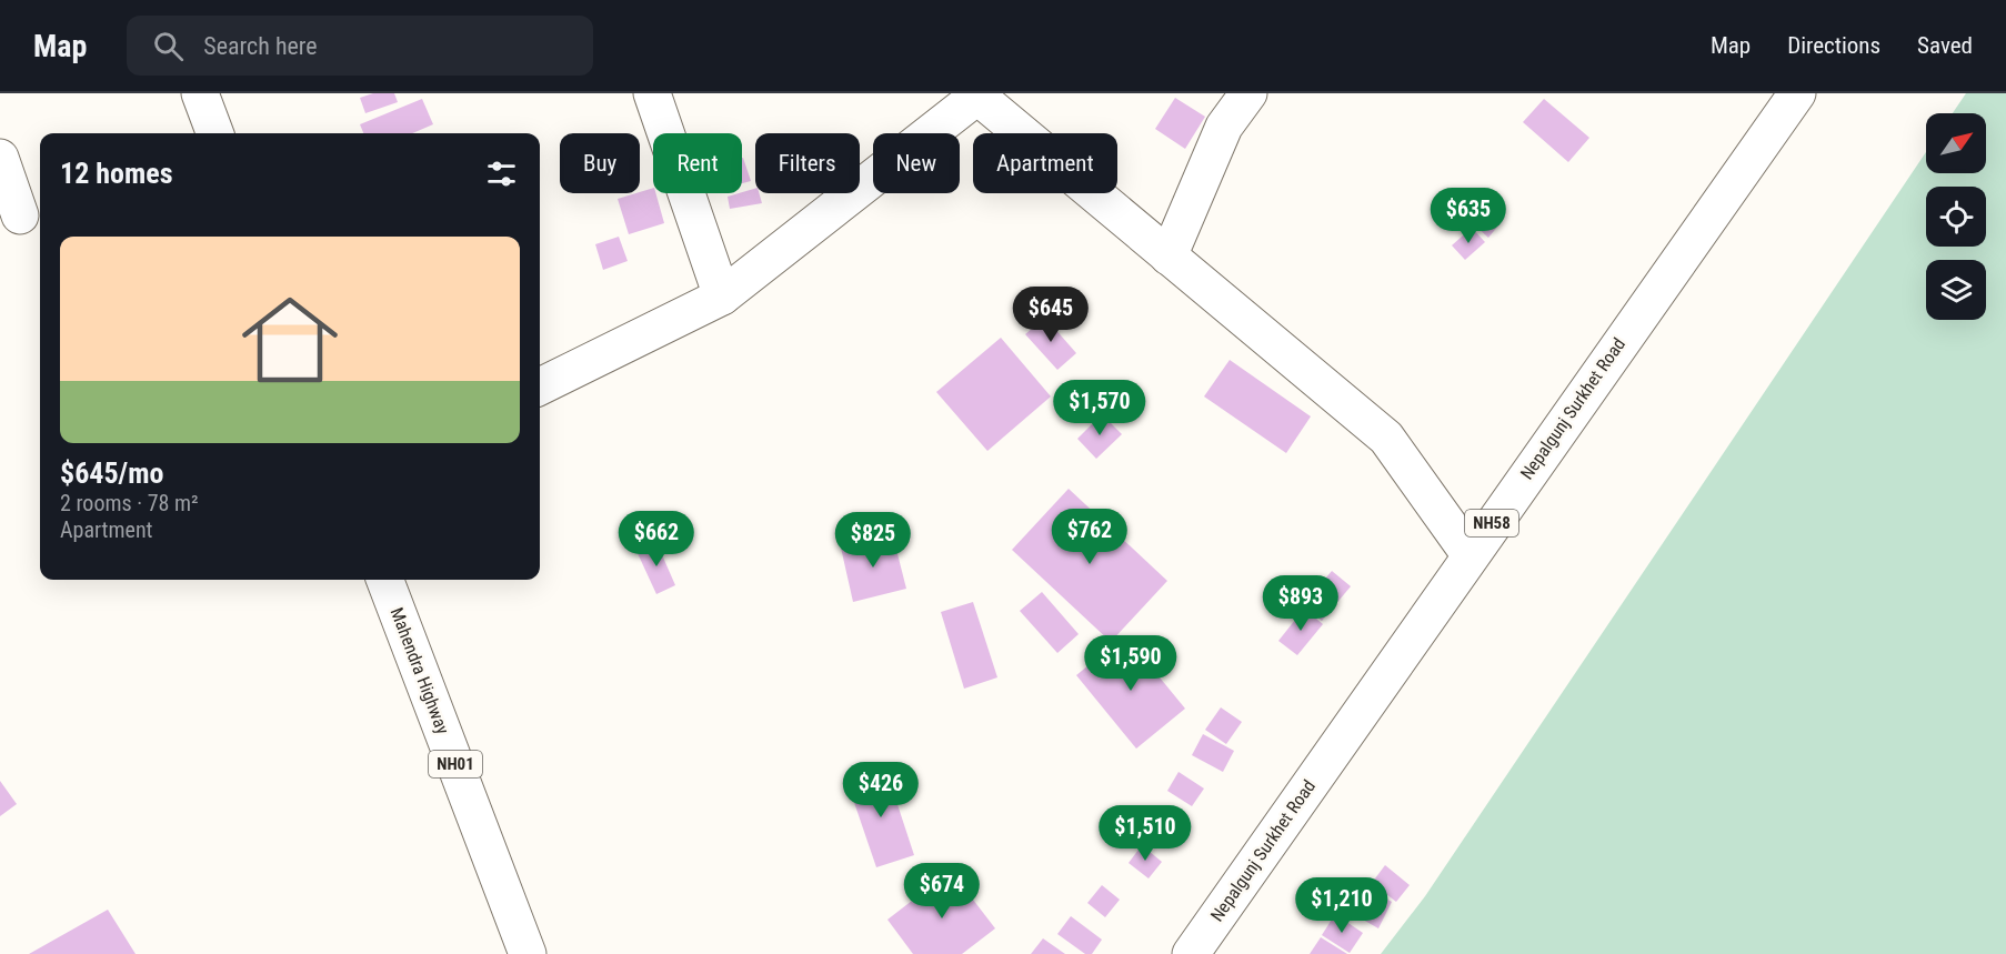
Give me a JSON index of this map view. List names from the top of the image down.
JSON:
{
  "streets": {
    "main road": [
      "Nepalgunj Surkhet Road",
      "NH58",
      "Mahendra Highway",
      "NH01"
    ]
  },
  "north": "top right",
  "page": {
    "header": "Map",
    "search": "Search here",
    "nav": ["Map", "Directions", "Saved"],
    "chip": [
      "Buy",
      "Rent",
      "Filters",
      "New",
      "Apartment"
    ],
    "heading": "12 homes",
    "price": [
      "$635",
      "$645",
      "$1,570",
      "$762",
      "$662",
      "$825",
      "$893",
      "$1,590",
      "$426",
      "$1,510",
      "$674",
      "$1,210"
    ],
    "list": [
      {
        "name": "$645/mo",
        "note": "2 rooms · 78 m² · Apartment"
      }
    ]
  }
}
